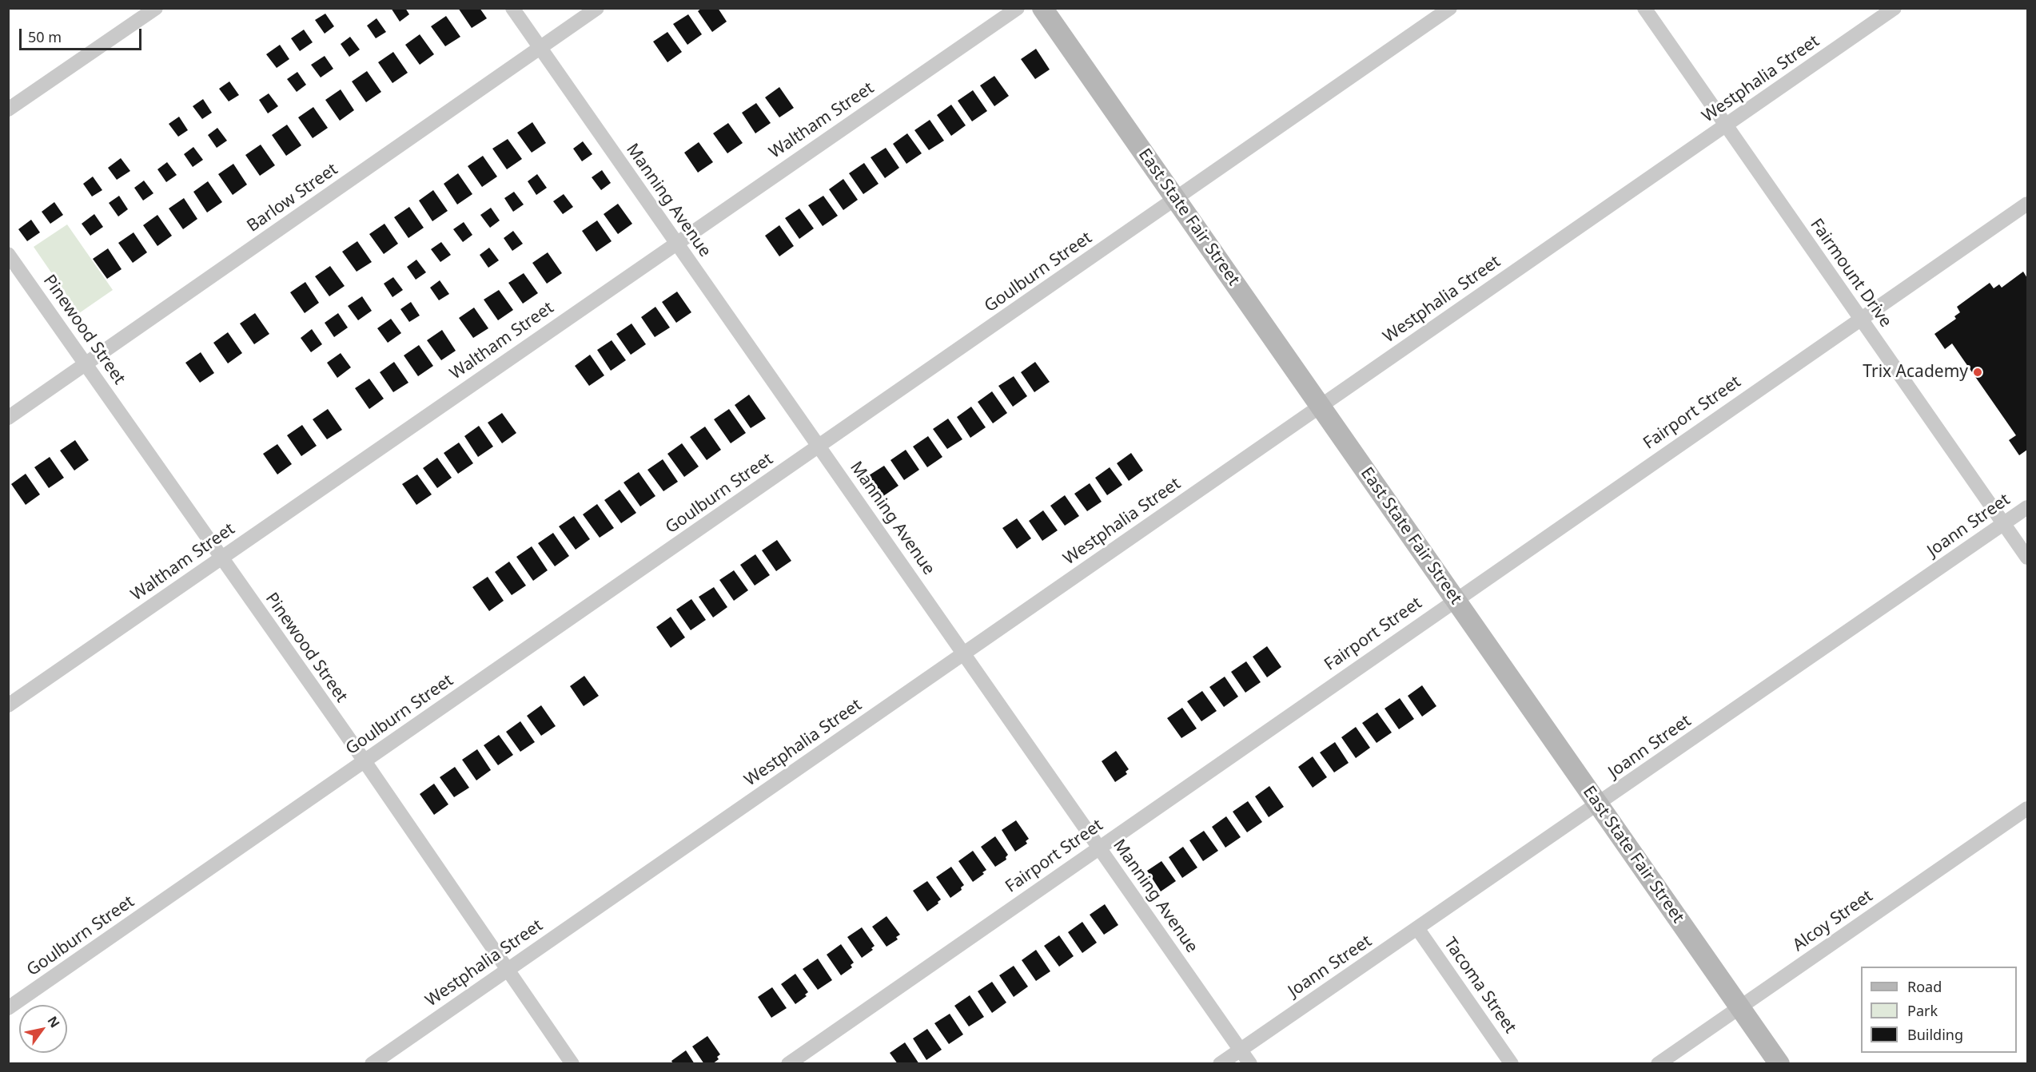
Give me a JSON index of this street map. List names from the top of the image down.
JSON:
{
  "streets": {
    "street": [
      "Westphalia Street",
      "Waltham Street",
      "Barlow Street",
      "Manning Avenue",
      "East State Fair Street",
      "Goulburn Street",
      "Fairmount Drive",
      "Pinewood Street",
      "Fairport Street",
      "Joann Street",
      "Alcoy Street",
      "Tacoma Street"
    ]
  },
  "crossings": [
    ["Westphalia Street", "Manning Avenue"],
    ["Westphalia Street", "East State Fair Street"],
    ["Westphalia Street", "Fairmount Drive"],
    ["Westphalia Street", "Pinewood Street"],
    ["Waltham Street", "Manning Avenue"],
    ["Waltham Street", "Pinewood Street"],
    ["Barlow Street", "Manning Avenue"],
    ["Barlow Street", "Pinewood Street"],
    ["Manning Avenue", "Goulburn Street"],
    ["Manning Avenue", "Fairport Street"],
    ["Manning Avenue", "Joann Street"],
    ["East State Fair Street", "Goulburn Street"],
    ["East State Fair Street", "Fairport Street"],
    ["East State Fair Street", "Joann Street"],
    ["East State Fair Street", "Alcoy Street"],
    ["Goulburn Street", "Pinewood Street"],
    ["Fairmount Drive", "Fairport Street"],
    ["Fairmount Drive", "Joann Street"],
    ["Joann Street", "Tacoma Street"]
  ],
  "places": ["Trix Academy"],
  "legend": ["Road", "Park", "Building"],
  "scale_bar": "50 m",
  "north": "top right"
}
